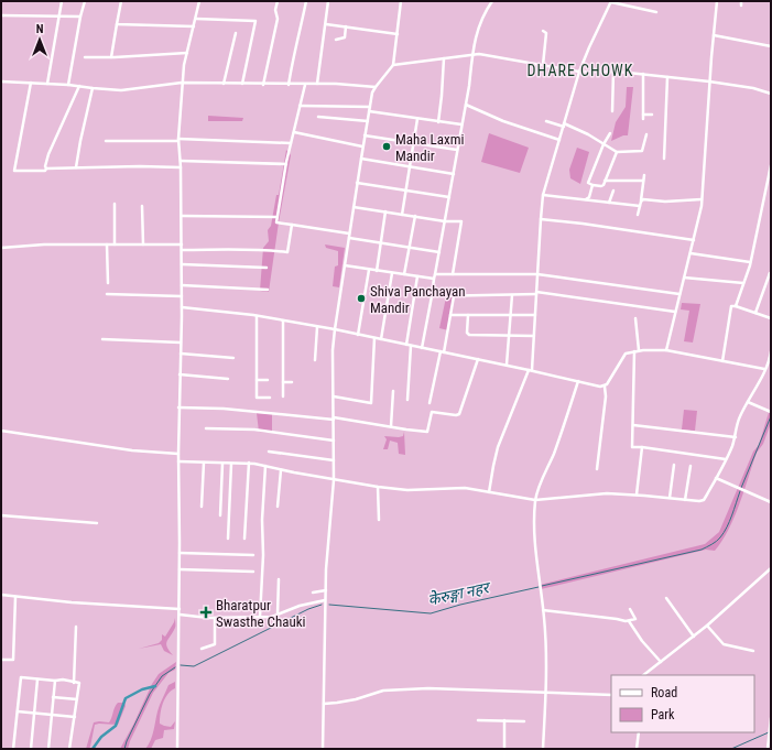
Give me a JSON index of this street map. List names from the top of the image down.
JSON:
{
  "districts": ["DHARE CHOWK"],
  "water": ["केेरुङ्गा नहर"],
  "places": {
    "other": ["Maha Laxmi Mandir", "Shiva Panchayan Mandir"],
    "health": ["Bharatpur Swasthe Chauki"]
  },
  "legend": ["Road", "Park"],
  "north": "top"
}
